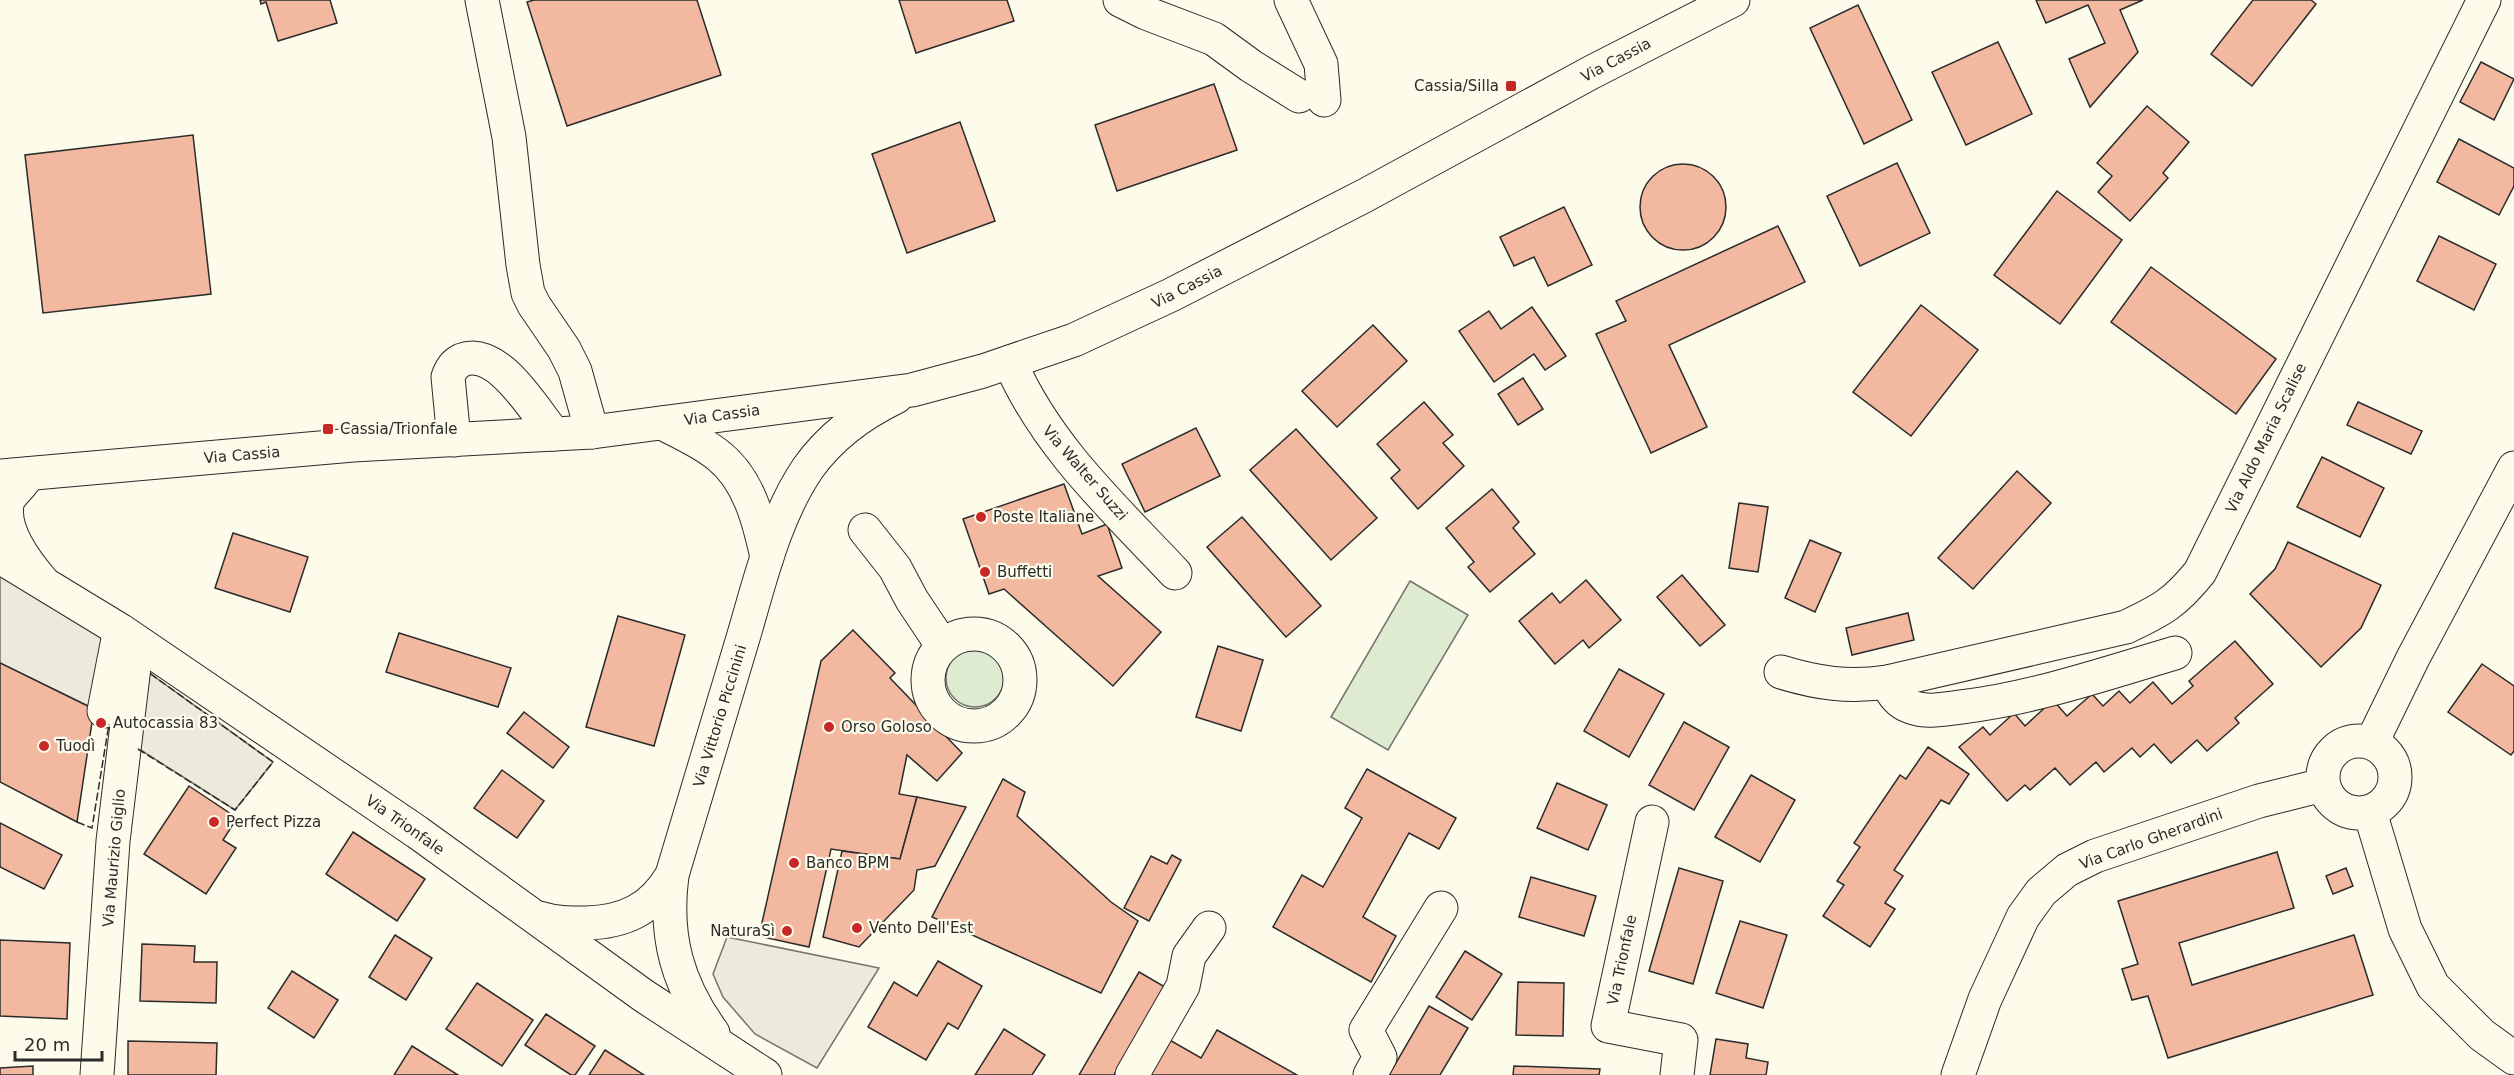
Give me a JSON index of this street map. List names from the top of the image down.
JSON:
{
  "streets": {
    "street": [
      "Via Cassia",
      "Via Aldo Maria Scalise",
      "Via Walter Suzzi",
      "Via Vittorio Piccinini",
      "Via Trionfale",
      "Via Carlo Gherardini",
      "Via Maurizio Giglio"
    ]
  },
  "crossings": [
    ["Via Cassia", "Via Walter Suzzi"],
    ["Via Cassia", "Via Vittorio Piccinini"],
    ["Via Cassia", "Via Trionfale"],
    ["Via Vittorio Piccinini", "Via Trionfale"],
    ["Via Trionfale", "Via Maurizio Giglio"]
  ],
  "places": {
    "transit": ["Cassia/Silla", "Cassia/Trionfale"],
    "other": [
      "Poste Italiane",
      "Buffetti",
      "Autocassia 83",
      "Orso Goloso",
      "Tuodì",
      "Perfect Pizza",
      "Banco BPM",
      "Vento Dell'Est",
      "NaturaSì"
    ]
  },
  "scale_bar": "20 m"
}
